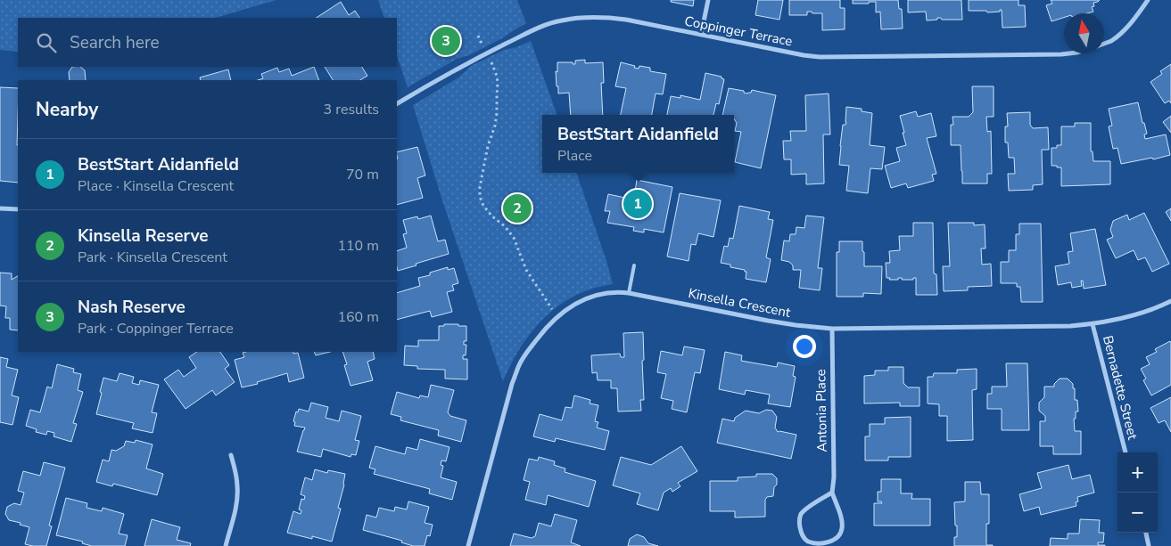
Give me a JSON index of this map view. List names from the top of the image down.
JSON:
{
  "streets": {
    "street": [
      "Coppinger Terrace",
      "Kinsella Crescent",
      "Bernadette Street",
      "Antonia Place"
    ]
  },
  "crossings": [
    ["Kinsella Crescent", "Bernadette Street"],
    ["Kinsella Crescent", "Antonia Place"]
  ],
  "north": "top",
  "page": {
    "search": "Search here",
    "pins": ["3", "1", "2"],
    "heading": ["Nearby", "3 results"],
    "popup": ["BestStart Aidanfield", "Place"],
    "list": [
      {
        "mark": "1",
        "name": "BestStart Aidanfield",
        "note": "Place · Kinsella Crescent",
        "value": "70 m"
      },
      {
        "mark": "2",
        "name": "Kinsella Reserve",
        "note": "Park · Kinsella Crescent",
        "value": "110 m"
      },
      {
        "mark": "3",
        "name": "Nash Reserve",
        "note": "Park · Coppinger Terrace",
        "value": "160 m"
      }
    ],
    "map_buttons": ["+", "−"]
  }
}
